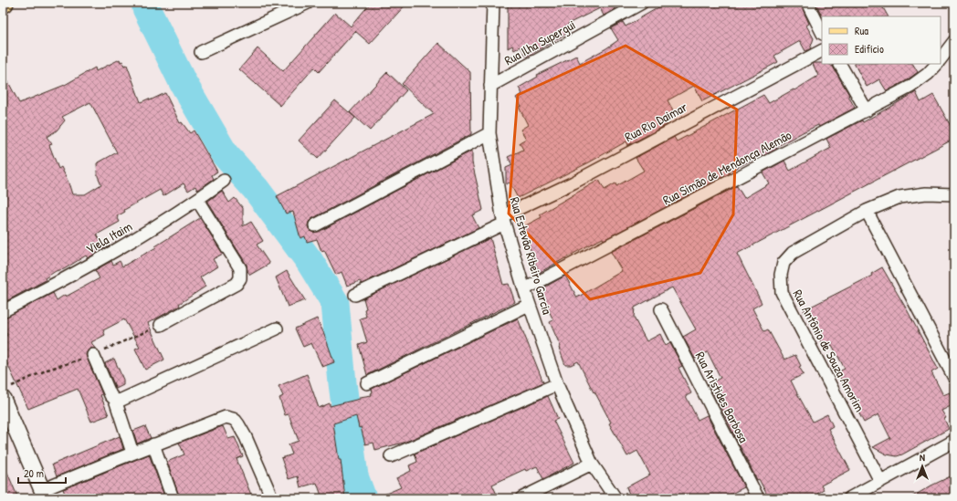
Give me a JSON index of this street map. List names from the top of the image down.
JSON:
{
  "streets": {
    "street": [
      "Rua Ilha Supergui",
      "Rua Rio Daimar",
      "Rua Simão de Mendonça Alemão",
      "Viela Itaim",
      "Rua Estevão Ribeiro Garcia",
      "Rua Antônio de Souza Amorim",
      "Rua Aristides Barbosa"
    ]
  },
  "crossings": [
    ["Rua Ilha Supergui", "Rua Estevão Ribeiro Garcia"],
    ["Rua Rio Daimar", "Rua Estevão Ribeiro Garcia"],
    ["Rua Simão de Mendonça Alemão", "Rua Estevão Ribeiro Garcia"]
  ],
  "legend": ["Rua", "Edifício"],
  "scale_bar": "20 m",
  "north": "top"
}
